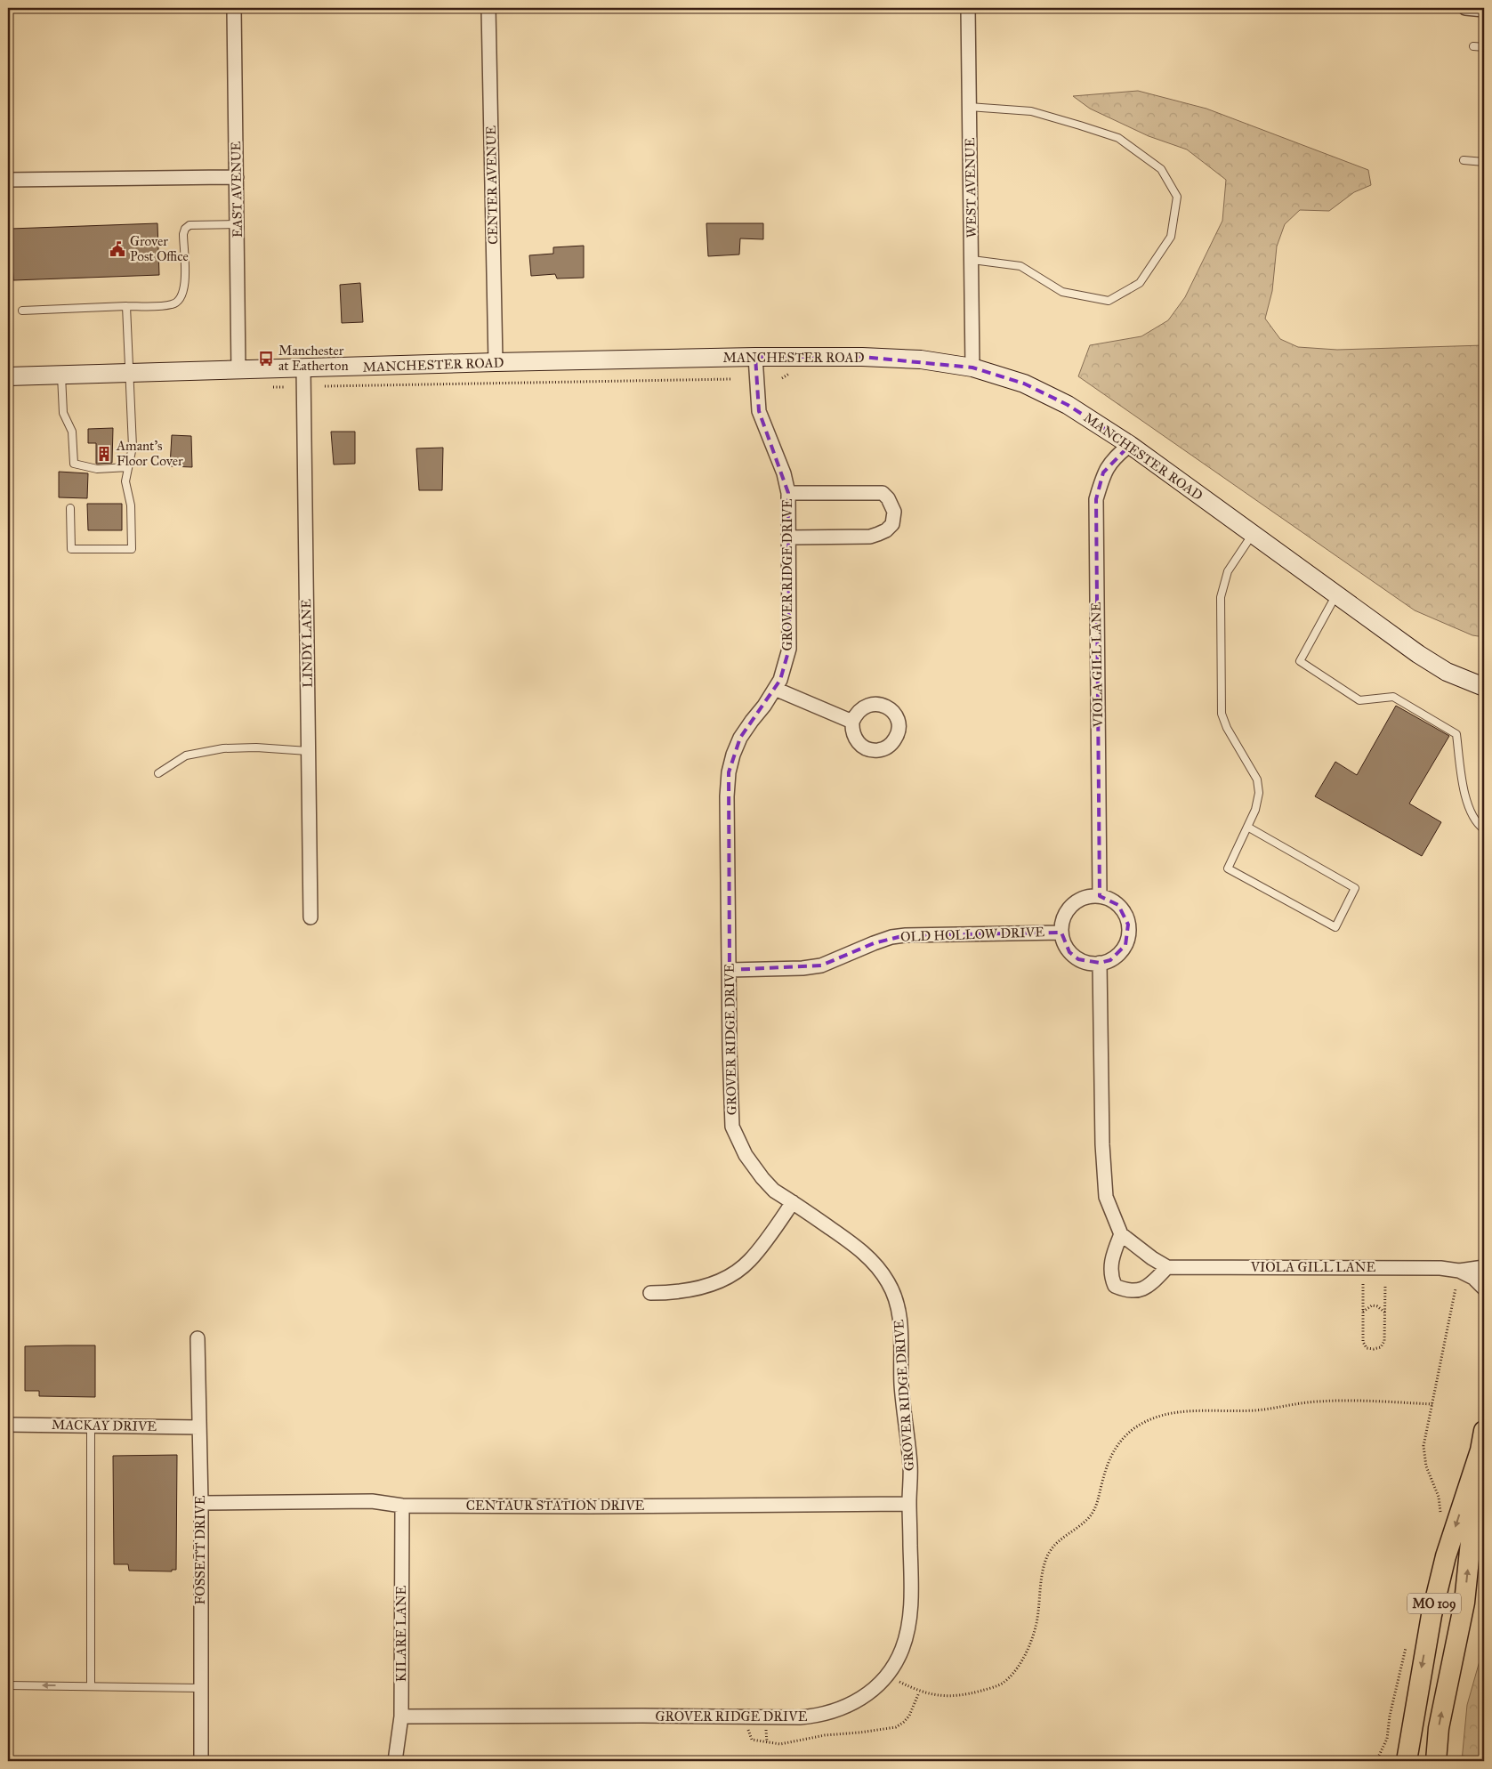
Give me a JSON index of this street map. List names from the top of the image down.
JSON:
{
  "streets": {
    "main road": ["MO 109"],
    "street": [
      "CENTER AVENUE",
      "WEST AVENUE",
      "EAST AVENUE",
      "MANCHESTER ROAD",
      "GROVER RIDGE DRIVE",
      "LINDY LANE",
      "VIOLA GILL LANE",
      "OLD HOLLOW DRIVE",
      "MACKAY DRIVE",
      "CENTAUR STATION DRIVE",
      "FOSSETT DRIVE",
      "KILARE LANE"
    ]
  },
  "crossings": [
    ["CENTER AVENUE", "MANCHESTER ROAD"],
    ["WEST AVENUE", "MANCHESTER ROAD"],
    ["EAST AVENUE", "MANCHESTER ROAD"],
    ["MANCHESTER ROAD", "GROVER RIDGE DRIVE"],
    ["MANCHESTER ROAD", "LINDY LANE"],
    ["MANCHESTER ROAD", "VIOLA GILL LANE"],
    ["GROVER RIDGE DRIVE", "OLD HOLLOW DRIVE"],
    ["GROVER RIDGE DRIVE", "CENTAUR STATION DRIVE"],
    ["GROVER RIDGE DRIVE", "KILARE LANE"],
    ["VIOLA GILL LANE", "OLD HOLLOW DRIVE"],
    ["MACKAY DRIVE", "FOSSETT DRIVE"],
    ["CENTAUR STATION DRIVE", "FOSSETT DRIVE"],
    ["CENTAUR STATION DRIVE", "KILARE LANE"]
  ],
  "places": {
    "public building": ["Grover Post Office"],
    "bus stop": ["Manchester at Eatherton"],
    "building": ["Amant's Floor Cover"]
  }
}
